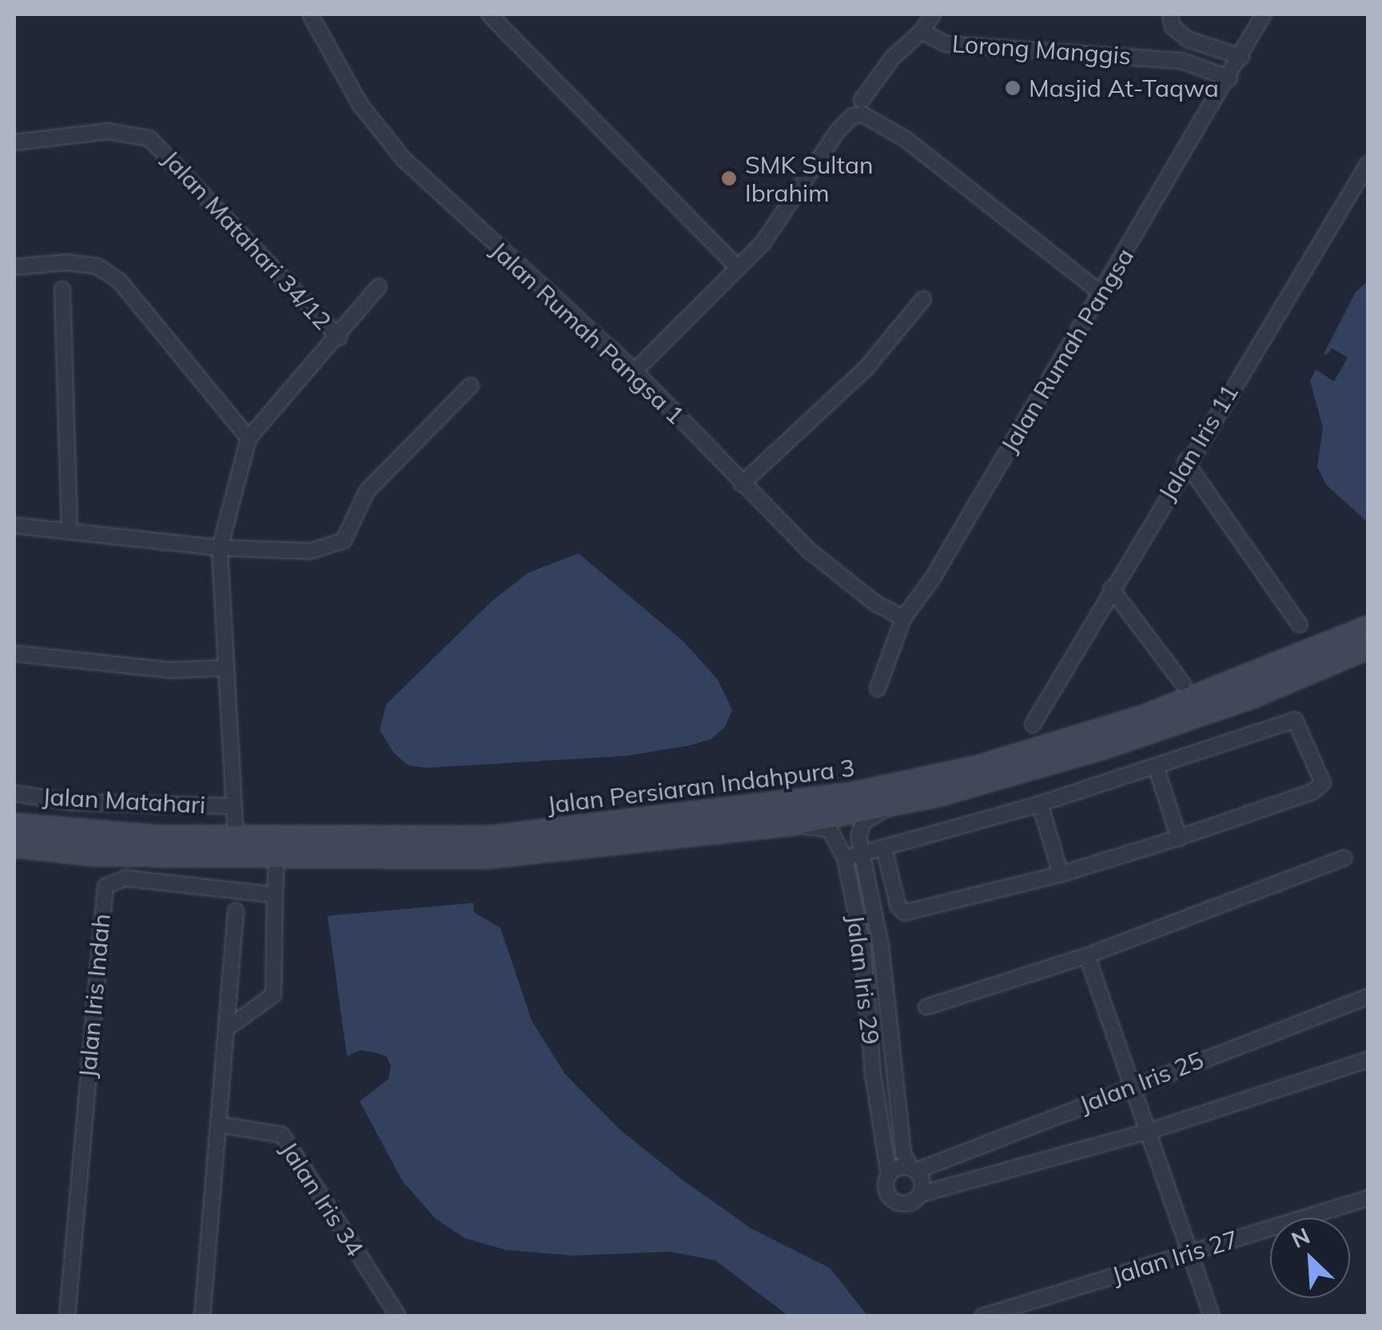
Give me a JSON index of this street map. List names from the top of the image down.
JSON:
{
  "streets": {
    "main road": ["Jalan Persiaran Indahpura 3"],
    "street": [
      "Lorong Manggis",
      "Jalan Matahari 34/12",
      "Jalan Rumah Pangsa 1",
      "Jalan Rumah Pangsa",
      "Jalan Iris 11",
      "Jalan Matahari",
      "Jalan Iris 29",
      "Jalan Iris Indah",
      "Jalan Iris 25",
      "Jalan Iris 34",
      "Jalan Iris 27"
    ]
  },
  "crossings": [
    ["Lorong Manggis", "Jalan Rumah Pangsa"],
    ["Jalan Rumah Pangsa 1", "Jalan Rumah Pangsa"],
    ["Jalan Persiaran Indahpura 3", "Jalan Iris 29"],
    ["Jalan Iris 29", "Jalan Iris 25"]
  ],
  "places": ["Masjid At-Taqwa", "SMK Sultan Ibrahim"],
  "north": "top left"
}
